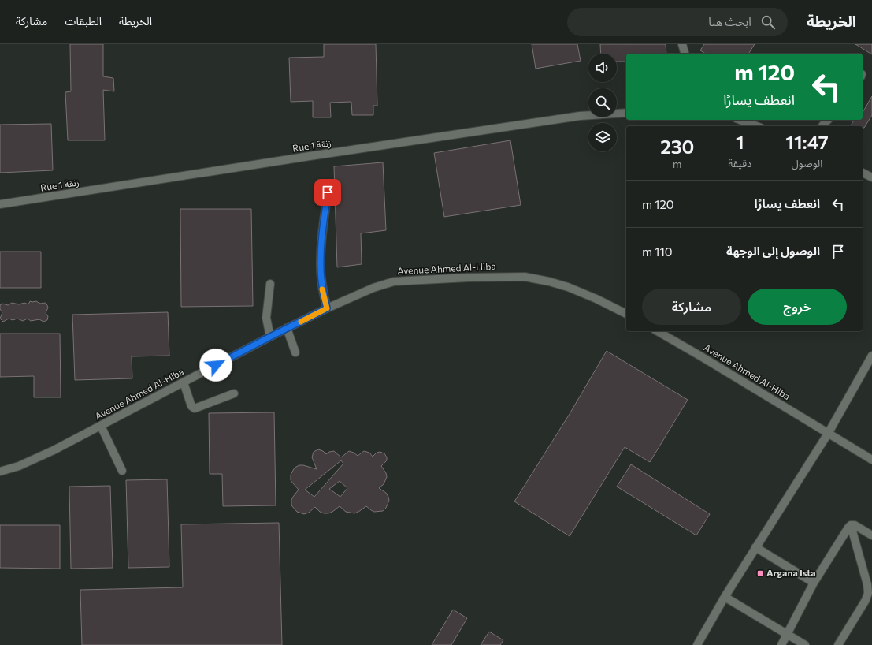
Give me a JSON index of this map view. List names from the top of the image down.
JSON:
{
  "streets": {
    "street": ["Rue 1 زنقة", "Avenue Ahmed Al-Hiba"]
  },
  "places": {
    "transit": ["Argana Ista"]
  },
  "page": {
    "header": "الخريطة",
    "search": "ابحث هنا",
    "nav": ["الخريطة", "الطبقات", "مشاركة"],
    "turn": ["120 m", "انعطف يسارًا"],
    "eta": [
      "11:47",
      "الوصول",
      "1",
      "دقيقة",
      "230",
      "m"
    ],
    "list": [
      {
        "name": "انعطف يسارًا",
        "value": "120 m"
      },
      {
        "name": "الوصول إلى الوجهة",
        "value": "110 m"
      }
    ],
    "buttons": ["خروج", "مشاركة"]
  }
}
